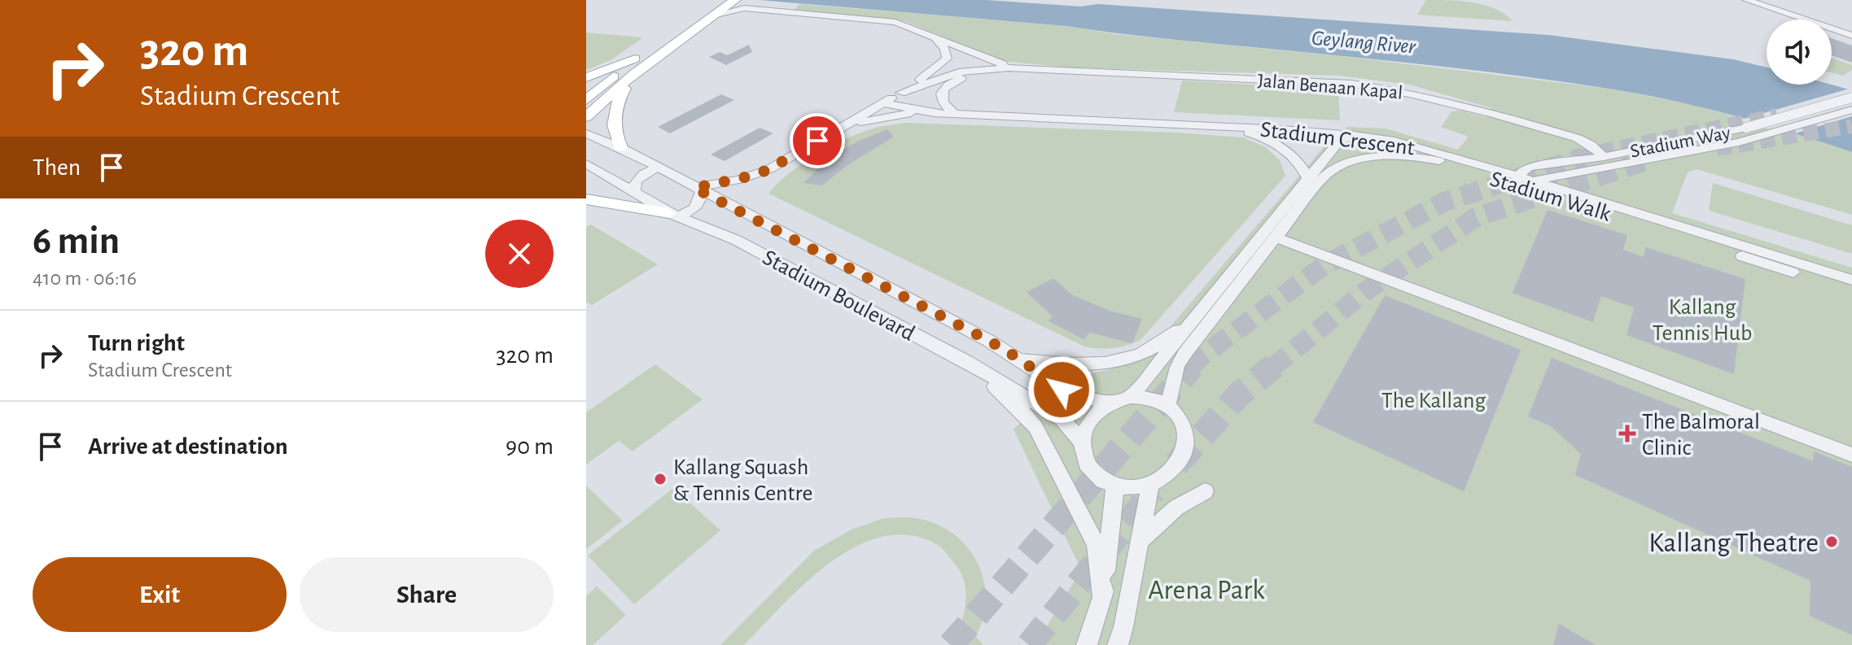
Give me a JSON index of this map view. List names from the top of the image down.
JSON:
{
  "streets": {
    "street": [
      "Jalan Benaan Kapal",
      "Stadium Crescent",
      "Stadium Way",
      "Stadium Walk",
      "Stadium Boulevard"
    ]
  },
  "crossings": [
    ["Jalan Benaan Kapal", "Stadium Crescent"],
    ["Jalan Benaan Kapal", "Stadium Way"],
    ["Stadium Crescent", "Stadium Way"],
    ["Stadium Crescent", "Stadium Walk"],
    ["Stadium Way", "Stadium Walk"],
    ["Stadium Walk", "Stadium Boulevard"]
  ],
  "water": ["Geylang River"],
  "parks": ["Kallang Tennis Hub", "The Kallang", "Arena Park"],
  "places": {
    "health": ["The Balmoral Clinic"],
    "other": ["Kallang Squash & Tennis Centre", "Kallang Theatre"]
  },
  "page": {
    "turn": ["320 m", "Stadium Crescent"],
    "then": "Then",
    "heading": ["6 min", "410 m · 06:16"],
    "list": [
      {
        "name": "Turn right",
        "note": "Stadium Crescent",
        "value": "320 m"
      },
      {
        "name": "Arrive at destination",
        "value": "90 m"
      }
    ],
    "buttons": ["Exit", "Share"]
  }
}
